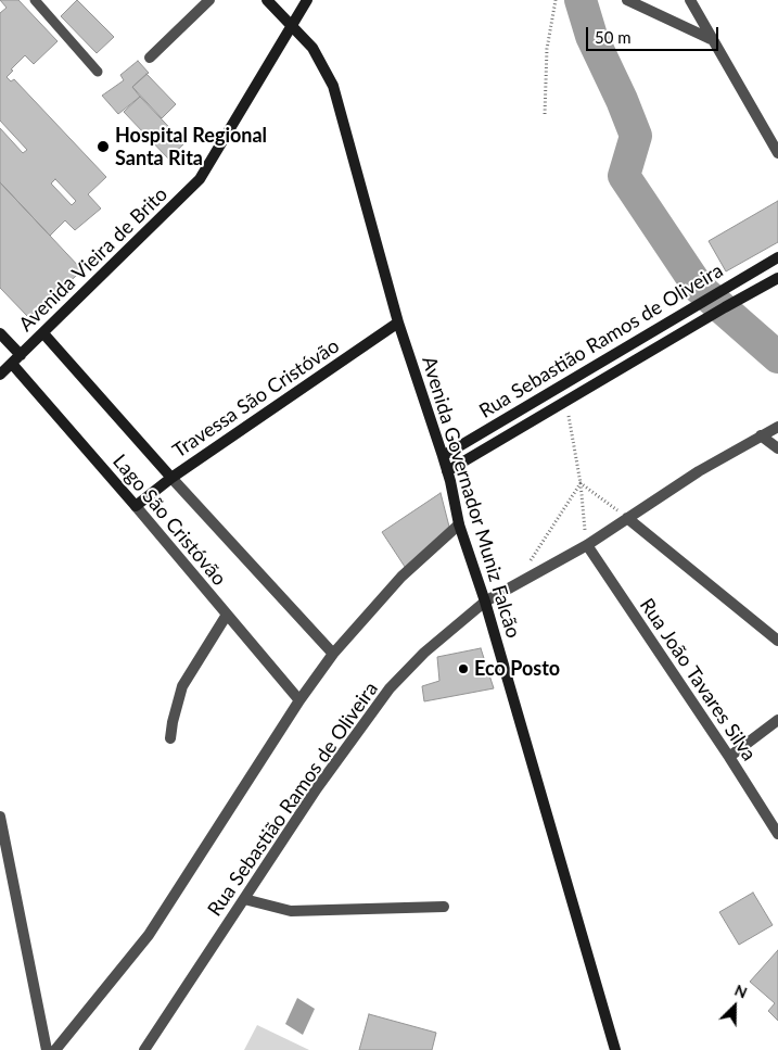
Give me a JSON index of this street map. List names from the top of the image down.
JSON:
{
  "streets": {
    "main road": [
      "Avenida Vieira de Brito",
      "Rua Sebastião Ramos de Oliveira",
      "Travessa São Cristóvão",
      "Avenida Governador Muniz Falcão",
      "Lago São Cristóvão"
    ],
    "street": ["Rua João Tavares Silva"]
  },
  "crossings": [
    ["Avenida Vieira de Brito", "Avenida Governador Muniz Falcão"],
    ["Avenida Vieira de Brito", "Lago São Cristóvão"],
    ["Rua Sebastião Ramos de Oliveira", "Avenida Governador Muniz Falcão"],
    ["Rua Sebastião Ramos de Oliveira", "Rua João Tavares Silva"],
    ["Travessa São Cristóvão", "Avenida Governador Muniz Falcão"],
    ["Travessa São Cristóvão", "Lago São Cristóvão"]
  ],
  "places": ["Hospital Regional Santa Rita", "Eco Posto"],
  "scale_bar": "50 m",
  "north": "top right"
}
